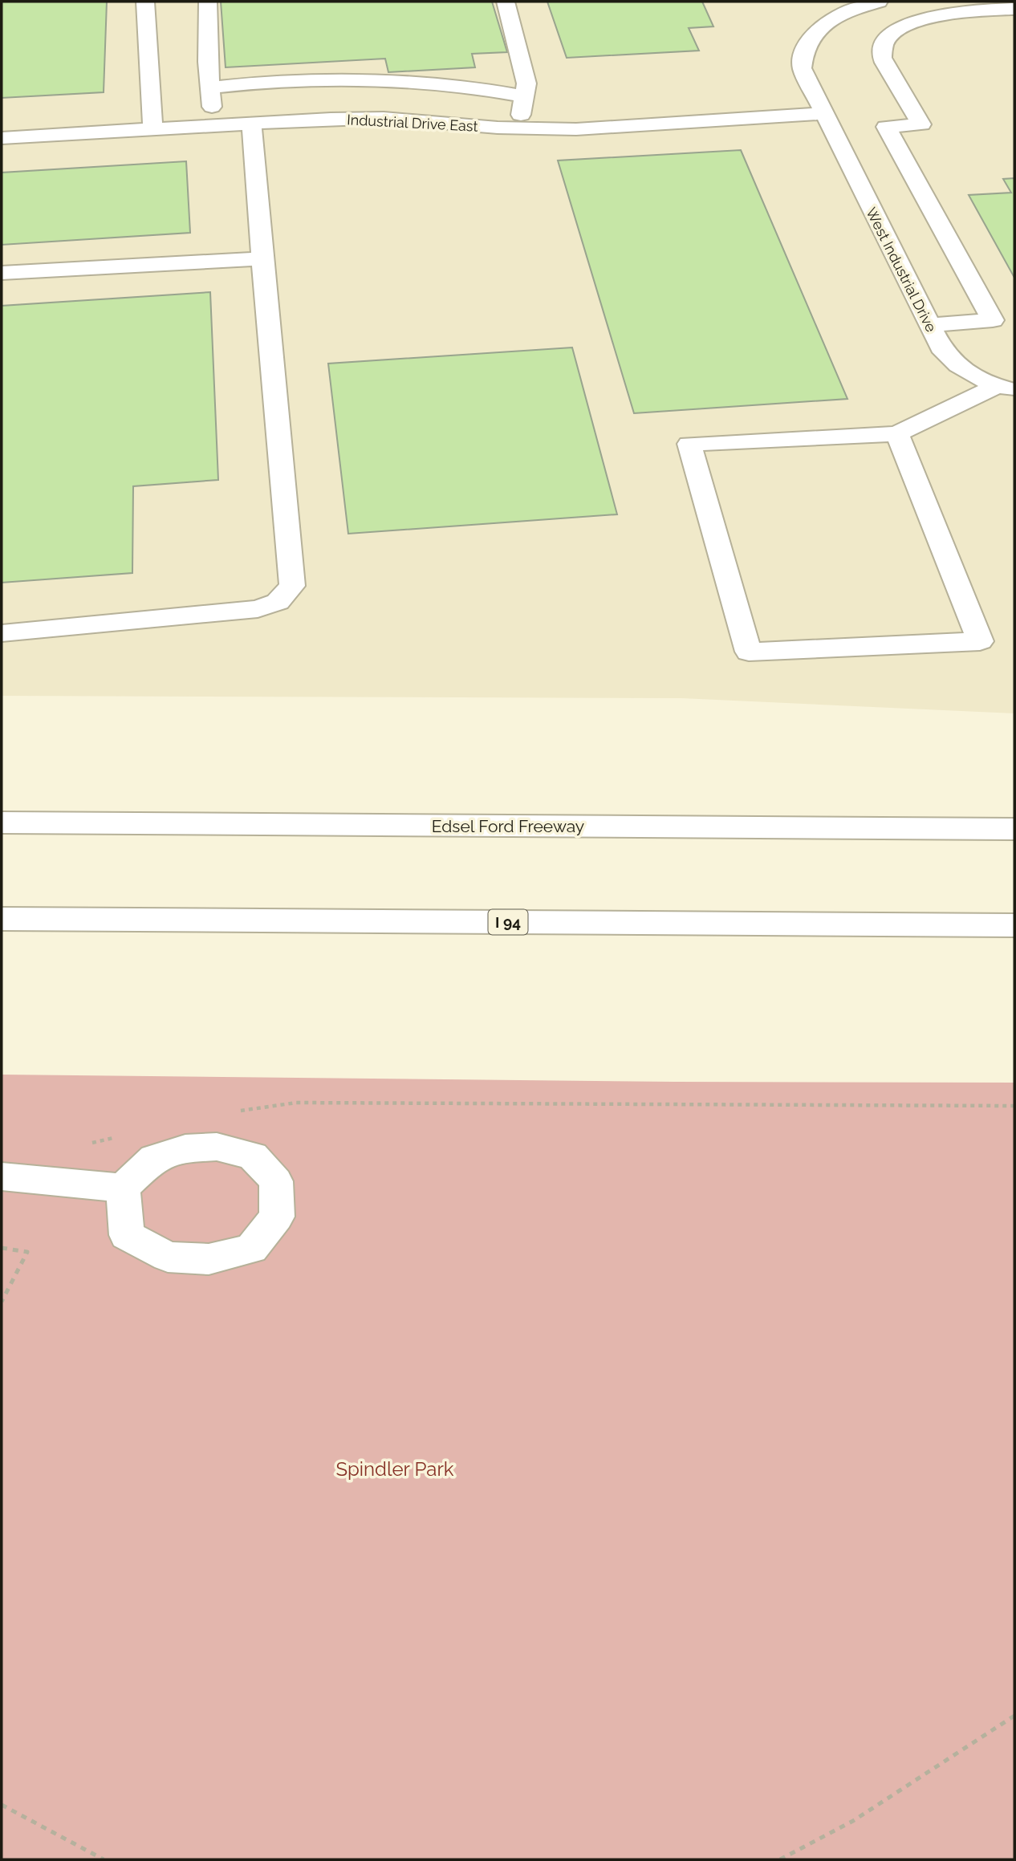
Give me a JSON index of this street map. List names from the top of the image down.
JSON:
{
  "streets": {
    "main road": [
      "Industrial Drive East",
      "West Industrial Drive",
      "Edsel Ford Freeway",
      "I 94"
    ]
  },
  "crossings": [
    ["Industrial Drive East", "West Industrial Drive"]
  ],
  "parks": ["Spindler Park"]
}
